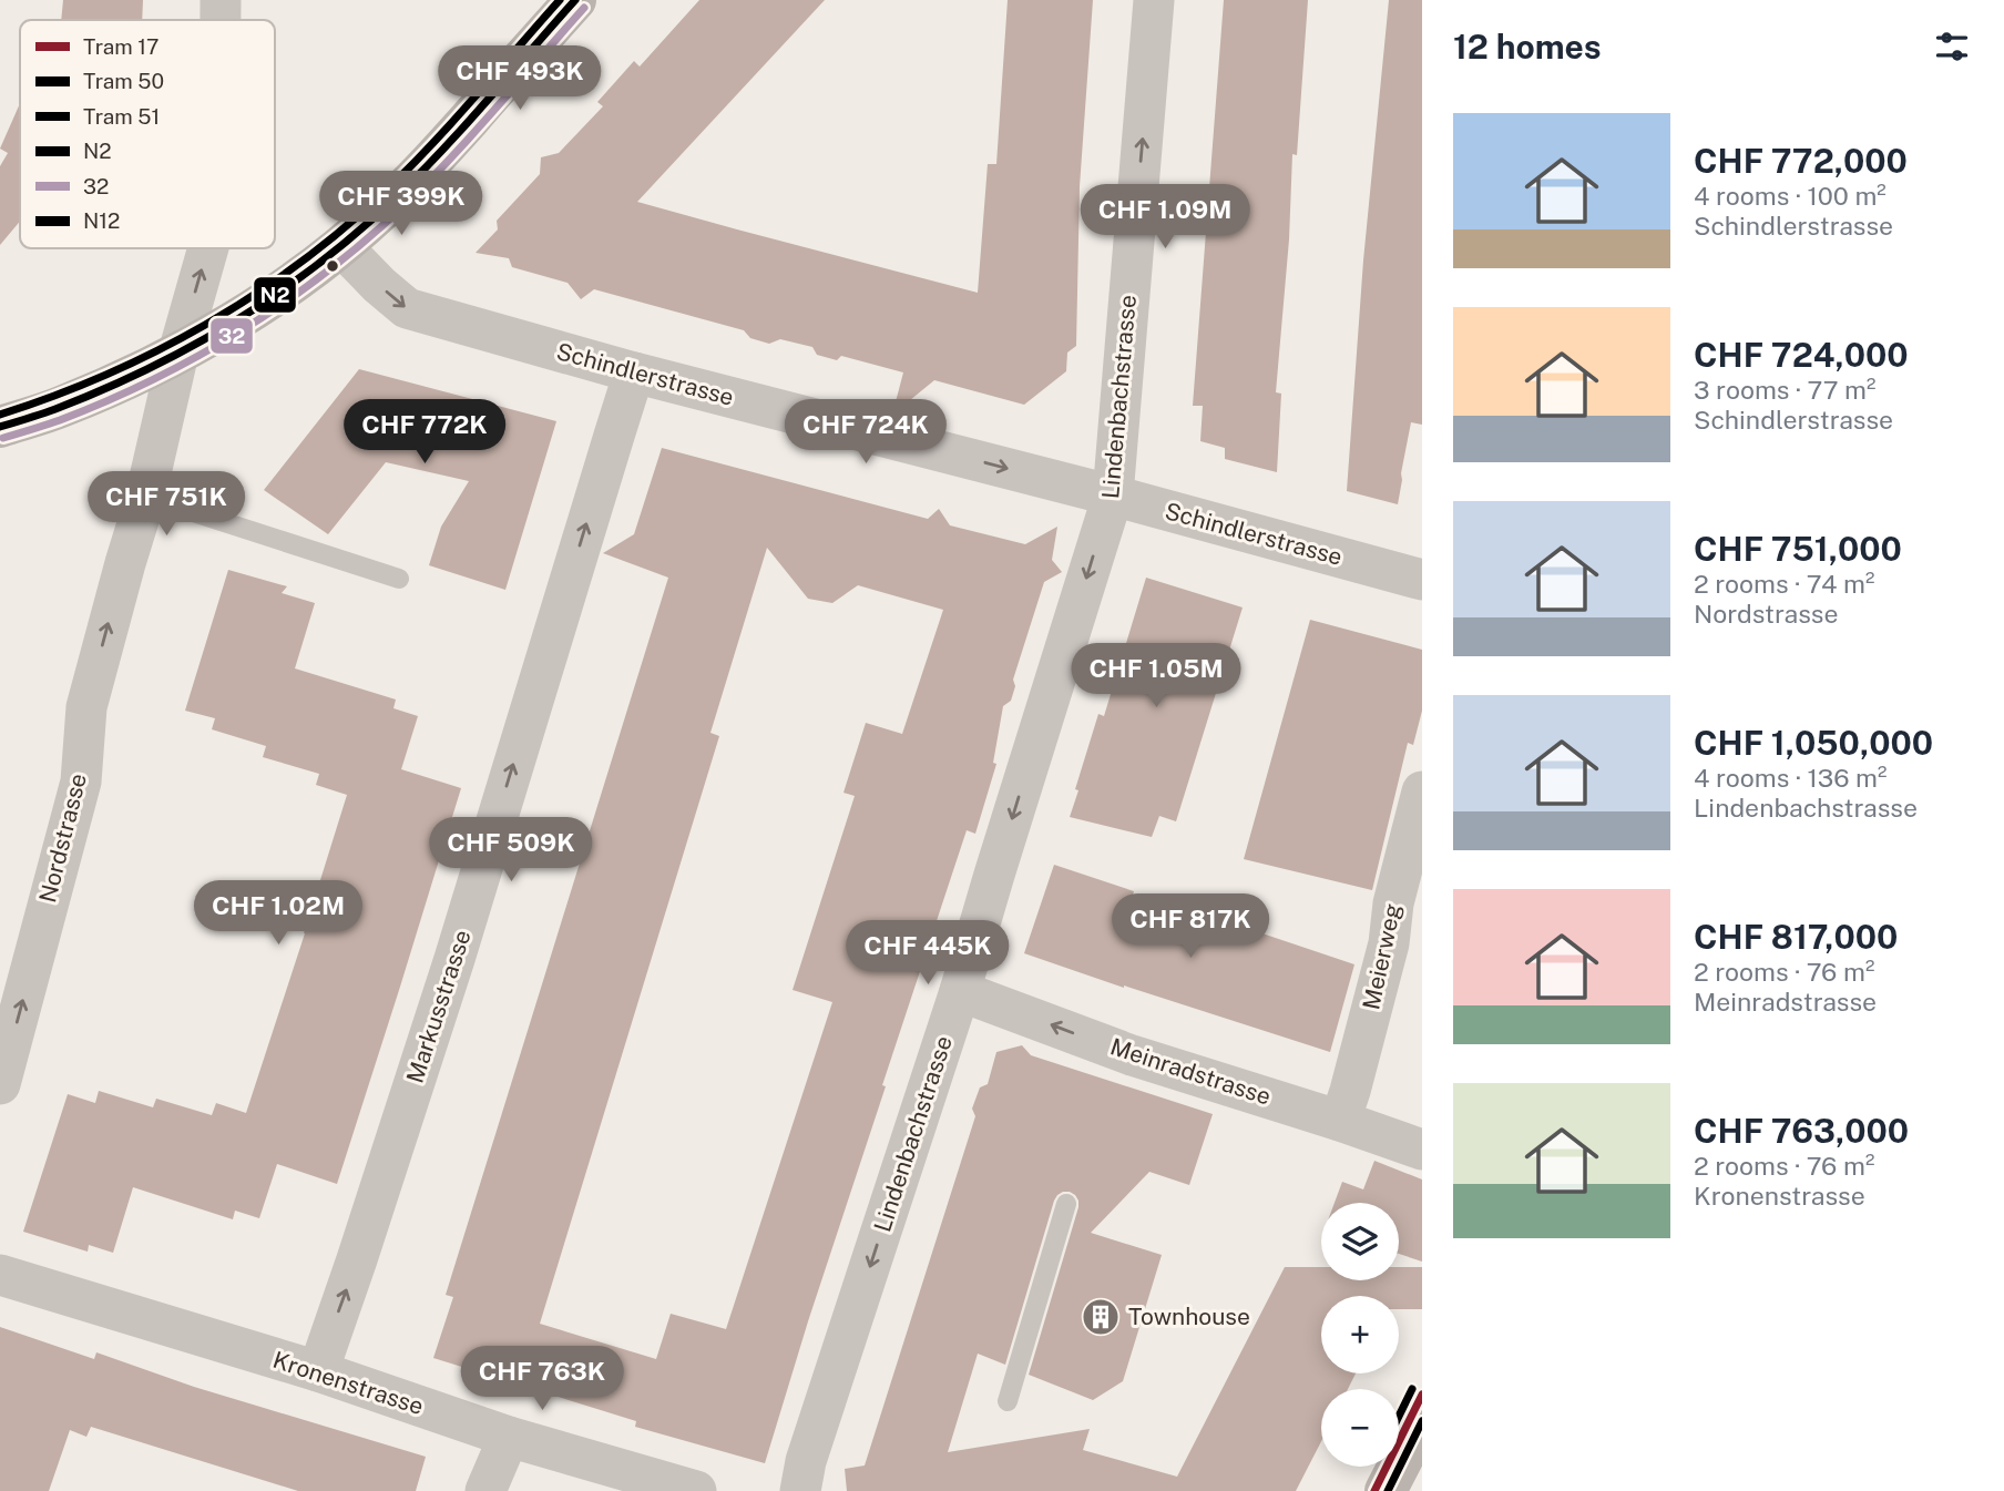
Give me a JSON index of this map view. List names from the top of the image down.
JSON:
{
  "streets": {
    "street": [
      "Schindlerstrasse",
      "Lindenbachstrasse",
      "Nordstrasse",
      "Meierweg",
      "Markusstrasse",
      "Meinradstrasse",
      "Kronenstrasse"
    ]
  },
  "crossings": [
    ["Schindlerstrasse", "Lindenbachstrasse"],
    ["Schindlerstrasse", "Markusstrasse"],
    ["Lindenbachstrasse", "Meinradstrasse"],
    ["Meierweg", "Meinradstrasse"],
    ["Markusstrasse", "Kronenstrasse"]
  ],
  "one_way": [
    "Schindlerstrasse",
    "Nordstrasse",
    "Markusstrasse",
    "Meinradstrasse"
  ],
  "places": {
    "building": ["Townhouse"]
  },
  "lines": [
    "transit line N2",
    "transit line N12",
    "transit line 32",
    "tram line 51",
    "tram line 17",
    "tram line 50"
  ],
  "legend": [
    "Tram 17",
    "Tram 50",
    "Tram 51",
    "N2",
    "32",
    "N12"
  ],
  "page": {
    "heading": "12 homes",
    "price": [
      "CHF 493K",
      "CHF 399K",
      "CHF 1.09M",
      "CHF 772K",
      "CHF 724K",
      "CHF 751K",
      "CHF 1.05M",
      "CHF 509K",
      "CHF 1.02M",
      "CHF 817K",
      "CHF 445K",
      "CHF 763K"
    ],
    "list": [
      {
        "name": "CHF 772,000",
        "note": "4 rooms · 100 m² · Schindlerstrasse"
      },
      {
        "name": "CHF 724,000",
        "note": "3 rooms · 77 m² · Schindlerstrasse"
      },
      {
        "name": "CHF 751,000",
        "note": "2 rooms · 74 m² · Nordstrasse"
      },
      {
        "name": "CHF 1,050,000",
        "note": "4 rooms · 136 m² · Lindenbachstrasse"
      },
      {
        "name": "CHF 817,000",
        "note": "2 rooms · 76 m² · Meinradstrasse"
      },
      {
        "name": "CHF 763,000",
        "note": "2 rooms · 76 m² · Kronenstrasse"
      }
    ],
    "map_buttons": ["+", "−"]
  }
}
